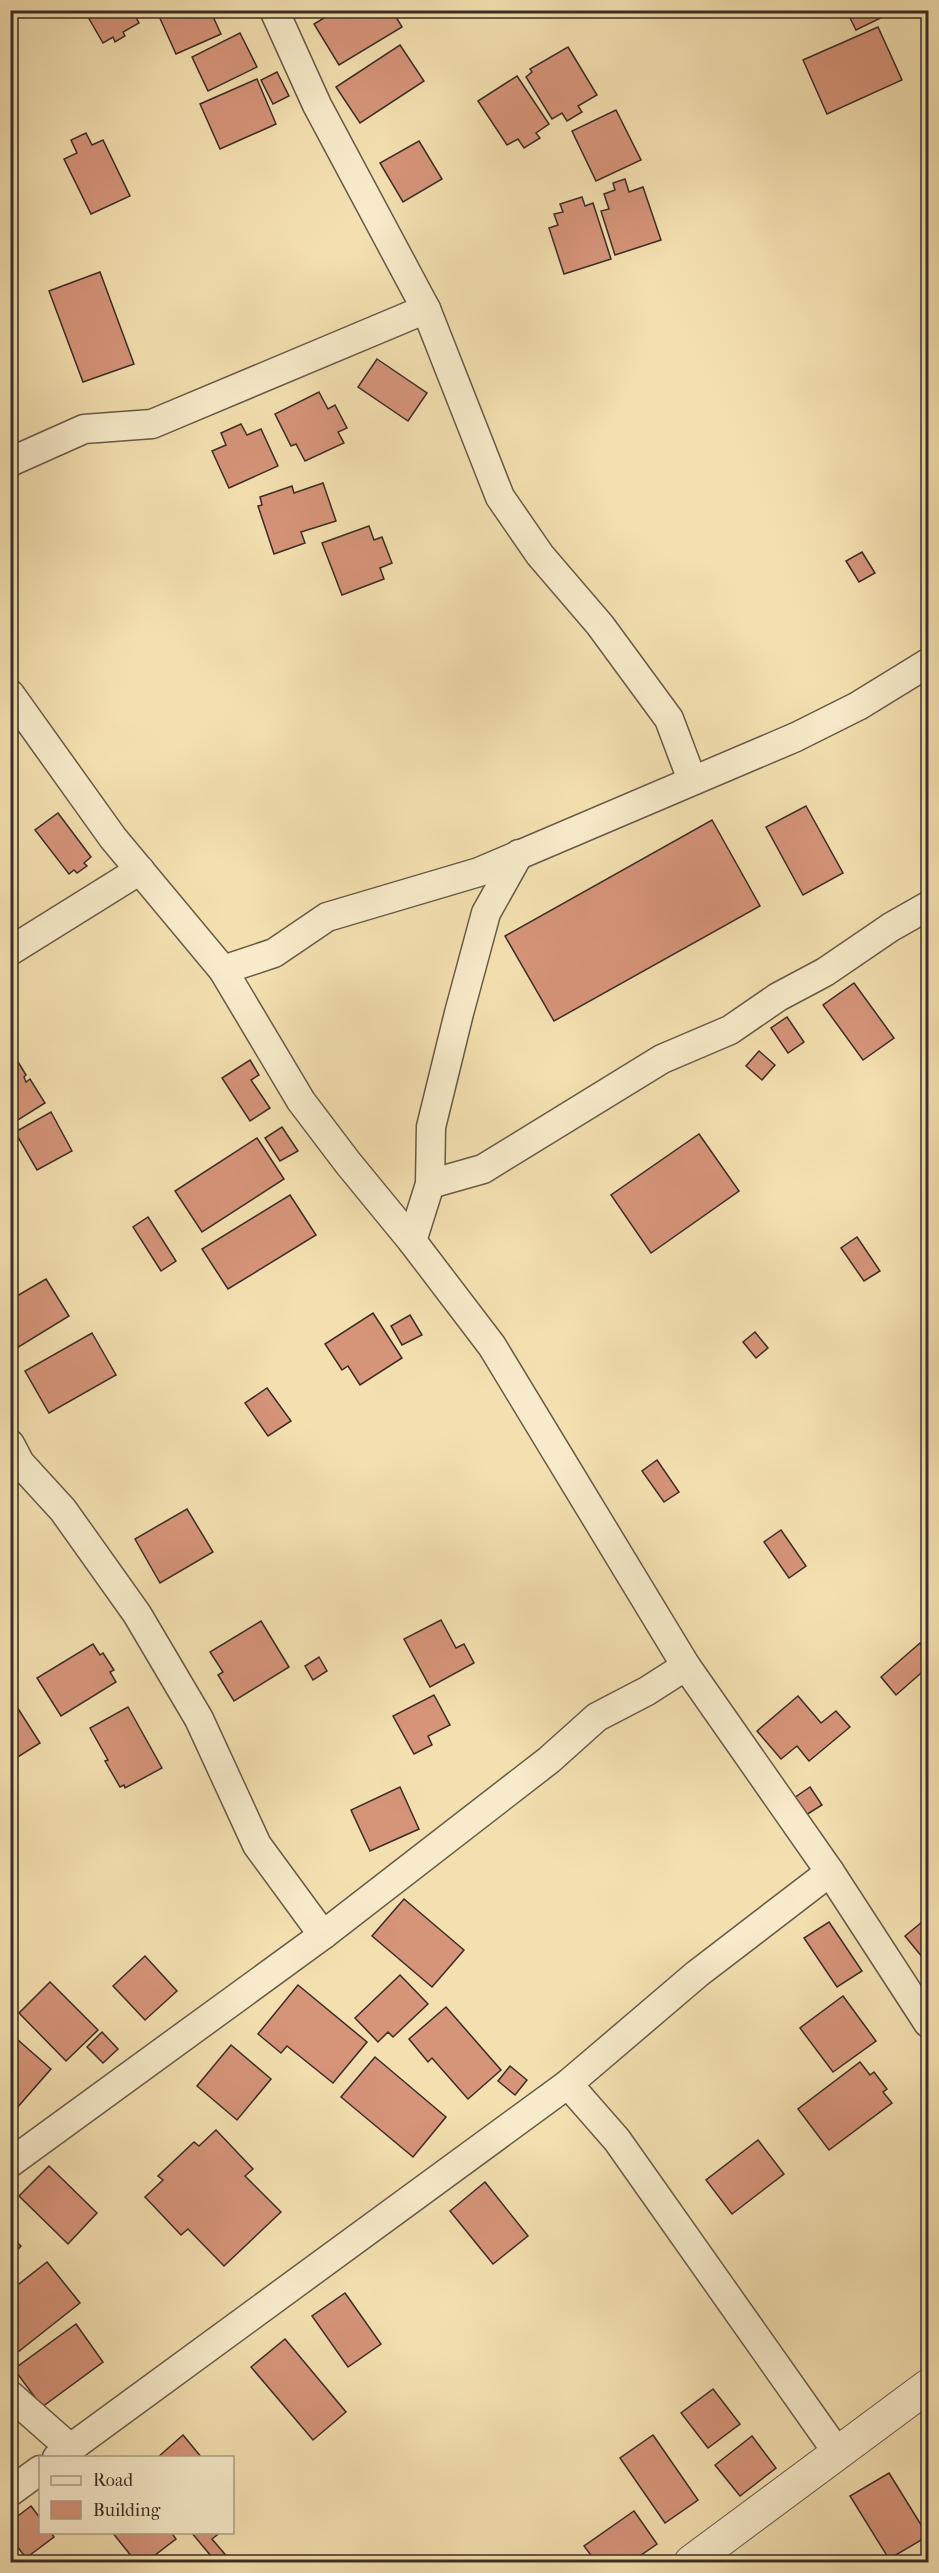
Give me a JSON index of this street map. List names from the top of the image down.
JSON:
{
  "legend": ["Road", "Building"]
}
